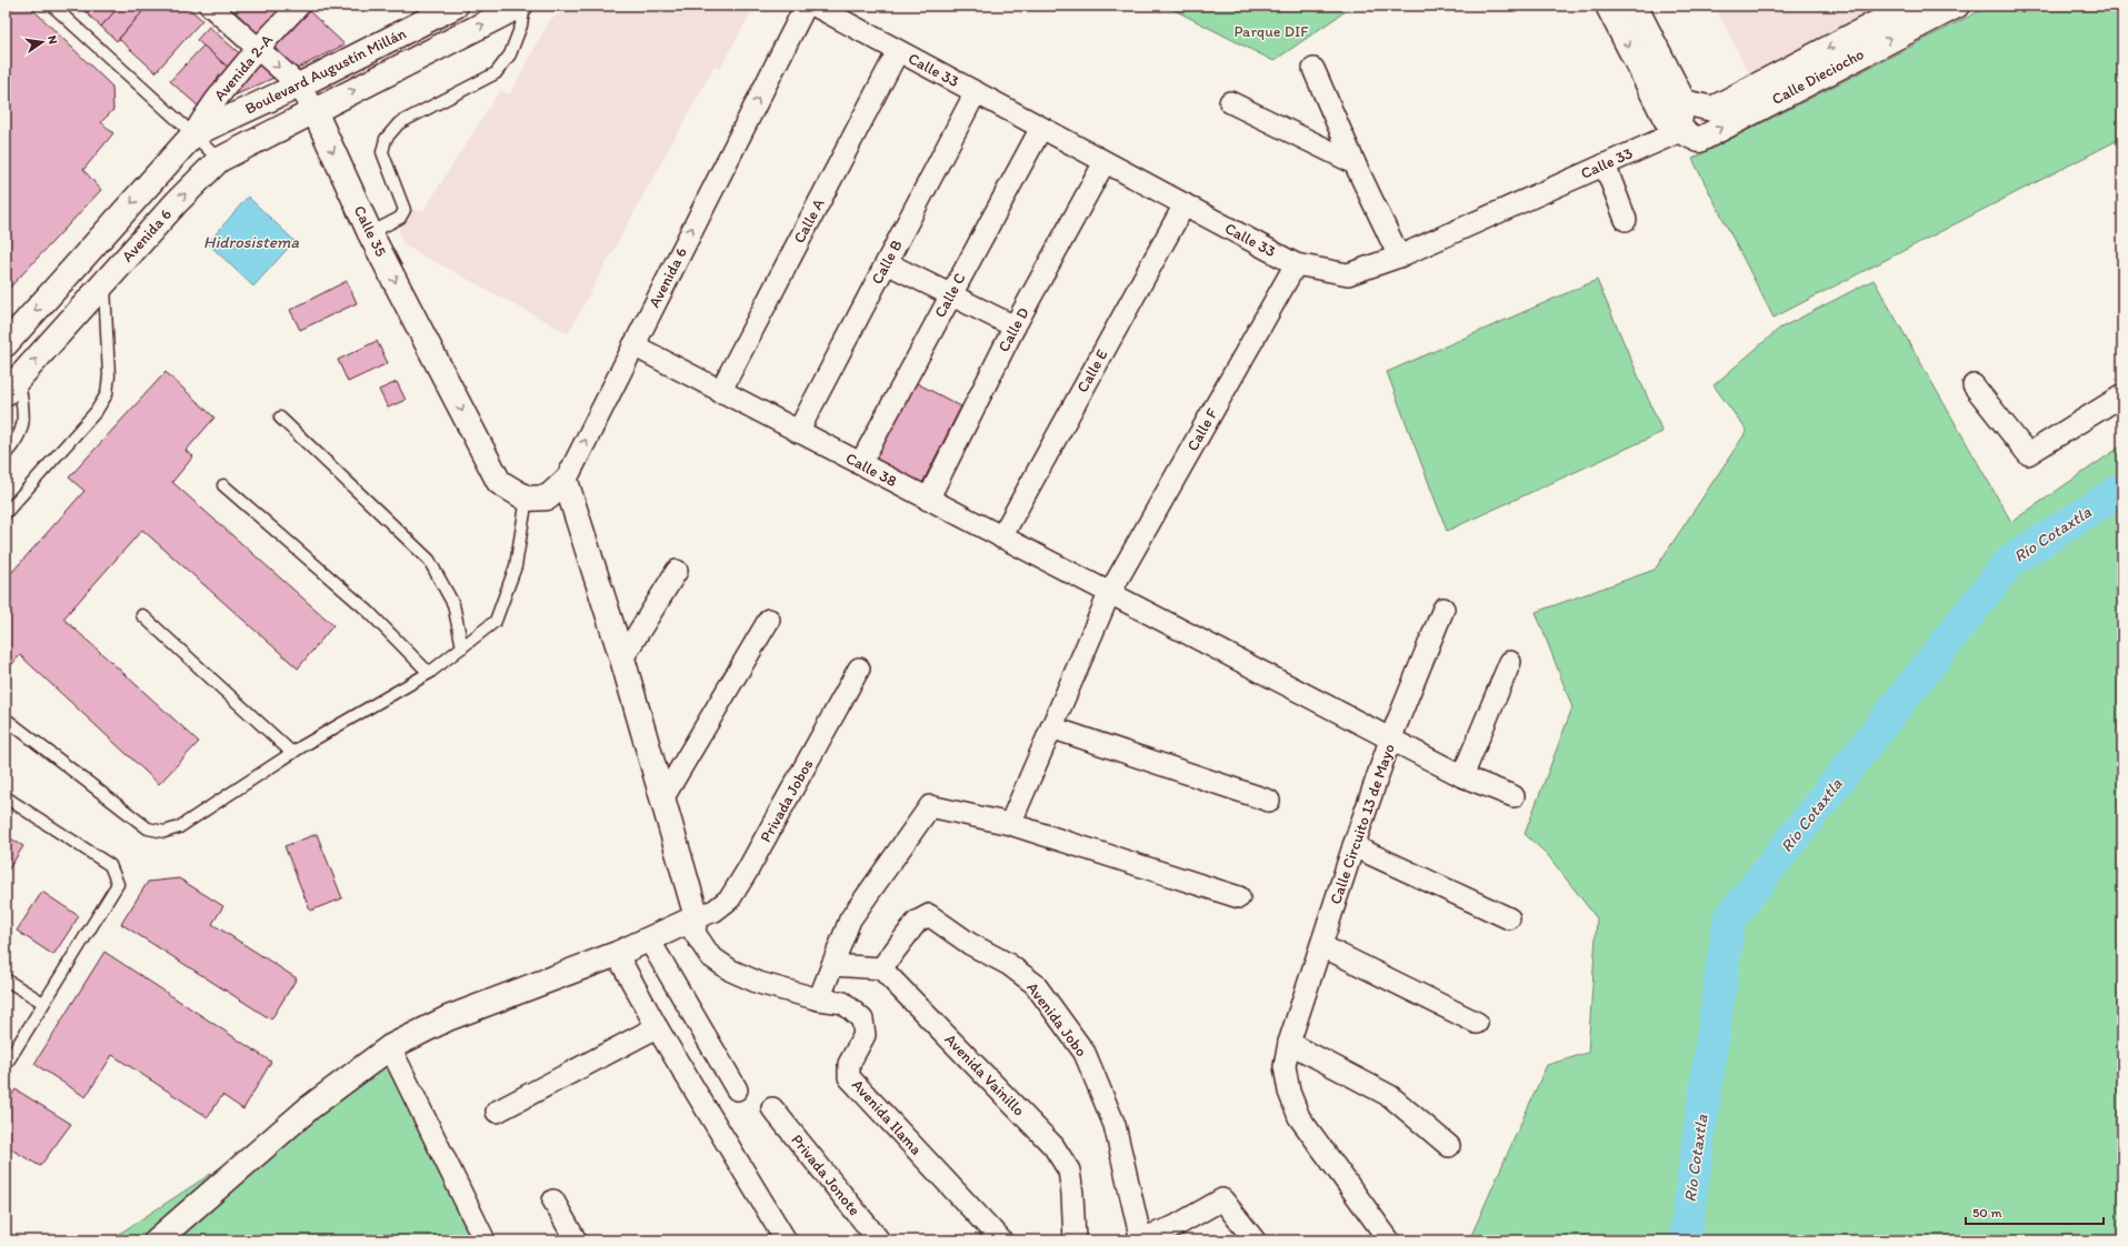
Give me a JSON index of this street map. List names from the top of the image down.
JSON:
{
  "streets": {
    "street": [
      "Avenida 2-A",
      "Calle 33",
      "Boulevard Augustín Millán",
      "Calle Dieciocho",
      "Calle A",
      "Calle 35",
      "Avenida 6",
      "Calle B",
      "Calle C",
      "Calle D",
      "Calle E",
      "Calle F",
      "Calle 38",
      "Privada Jobos",
      "Calle Circuito 13 de Mayo",
      "Avenida Jobo",
      "Avenida Vainillo",
      "Avenida Ilama",
      "Privada Jonote"
    ]
  },
  "crossings": [
    ["Avenida 2-A", "Boulevard Augustín Millán"],
    ["Avenida 2-A", "Calle 35"],
    ["Avenida 2-A", "Avenida 6"],
    ["Calle 33", "Calle Dieciocho"],
    ["Calle 33", "Calle A"],
    ["Calle 33", "Calle B"],
    ["Calle 33", "Calle C"],
    ["Calle 33", "Calle D"],
    ["Calle 33", "Calle E"],
    ["Calle 33", "Calle F"],
    ["Boulevard Augustín Millán", "Calle 35"],
    ["Boulevard Augustín Millán", "Avenida 6"],
    ["Calle A", "Calle 38"],
    ["Calle 35", "Avenida 6"],
    ["Avenida 6", "Calle 38"],
    ["Calle B", "Calle 38"],
    ["Calle C", "Calle 38"],
    ["Calle D", "Calle 38"],
    ["Calle E", "Calle 38"],
    ["Calle F", "Calle 38"],
    ["Calle 38", "Calle Circuito 13 de Mayo"],
    ["Privada Jobos", "Avenida Ilama"],
    ["Avenida Jobo", "Avenida Vainillo"]
  ],
  "one_way": ["Calle 35"],
  "water": ["Hidrosistema", "Río Cotaxtla"],
  "parks": ["Parque DIF"],
  "scale_bar": "50 m",
  "north": "right"
}
